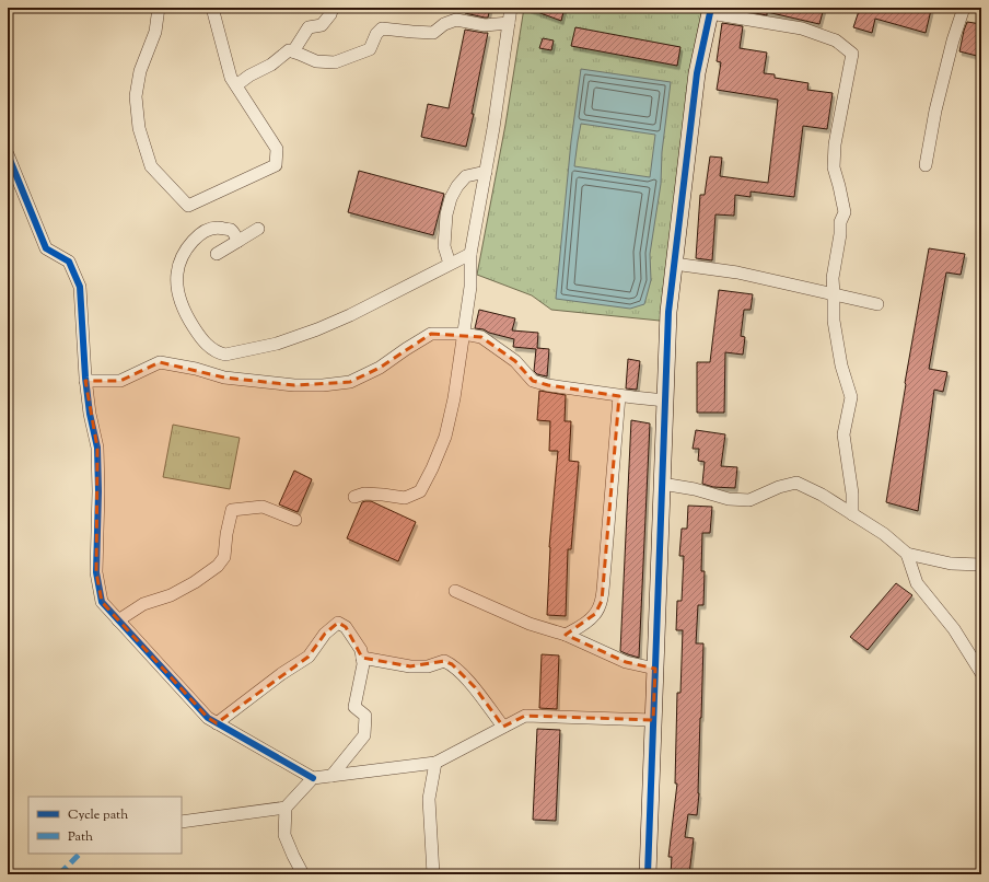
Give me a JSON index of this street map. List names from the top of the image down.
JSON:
{
  "legend": ["Cycle path", "Path"]
}
